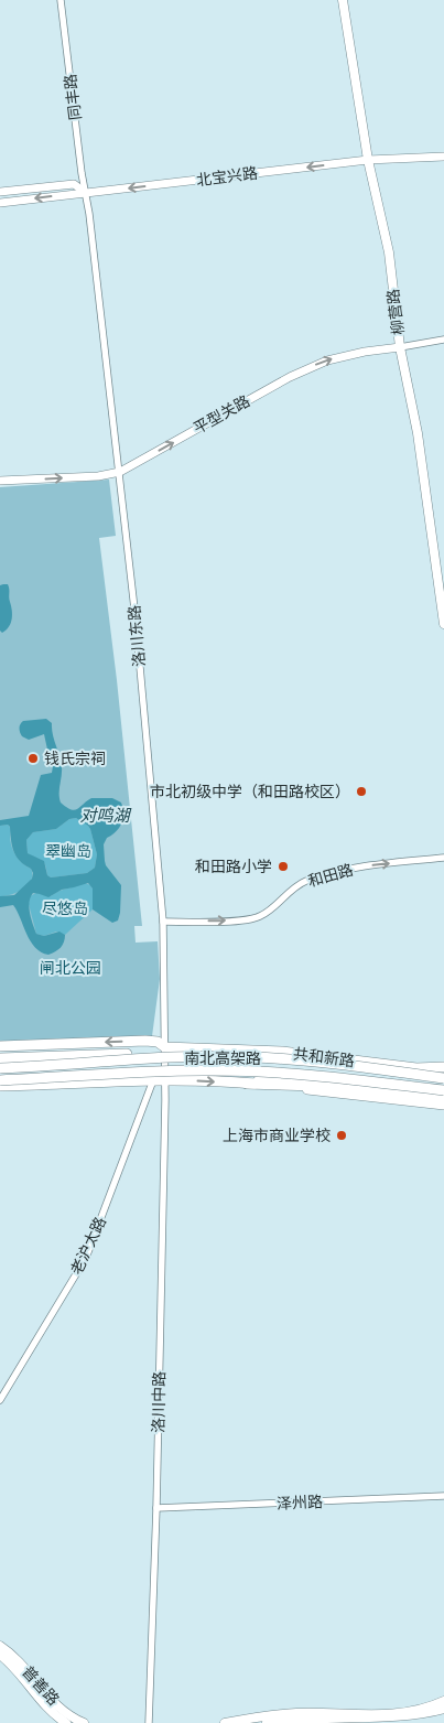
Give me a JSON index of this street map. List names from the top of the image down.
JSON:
{
  "streets": {
    "main road": [
      "柳营路",
      "共和新路",
      "南北高架路",
      "普善路"
    ],
    "street": [
      "同丰路",
      "北宝兴路",
      "平型关路",
      "洛川东路",
      "和田路",
      "老沪太路",
      "洛川中路",
      "泽州路"
    ]
  },
  "crossings": [
    ["同丰路", "北宝兴路"],
    ["同丰路", "洛川东路"],
    ["北宝兴路", "柳营路"],
    ["北宝兴路", "洛川东路"],
    ["柳营路", "平型关路"],
    ["平型关路", "洛川东路"],
    ["洛川东路", "和田路"],
    ["洛川东路", "共和新路"],
    ["洛川东路", "洛川中路"],
    ["共和新路", "南北高架路"],
    ["共和新路", "老沪太路"],
    ["共和新路", "洛川中路"],
    ["洛川中路", "泽州路"]
  ],
  "one_way": ["北宝兴路", "平型关路", "和田路"],
  "water": ["对鸣湖"],
  "parks": ["翠幽岛", "尽悠岛", "闸北公园"],
  "places": [
    "钱氏宗祠",
    "市北初级中学（和田路校区）",
    "和田路小学",
    "上海市商业学校"
  ]
}
